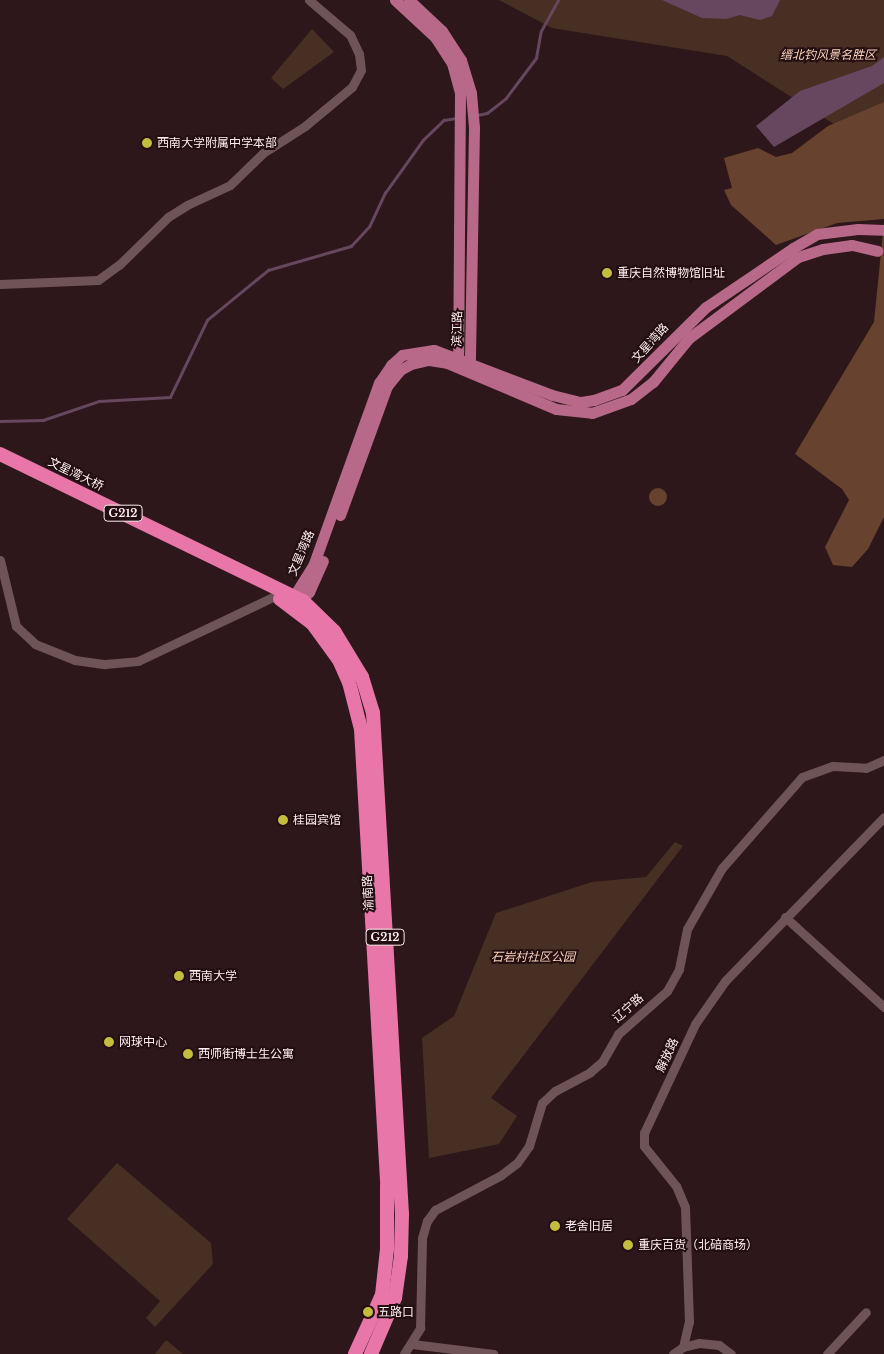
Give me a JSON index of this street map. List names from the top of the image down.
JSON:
{
  "streets": {
    "highway": ["文星湾大桥", "G212", "渝南路"],
    "main road": ["滨江路", "文星湾路"],
    "street": ["辽宁路", "解放路"]
  },
  "crossings": [
    ["滨江路", "文星湾路"],
    ["文星湾路", "渝南路"],
    ["文星湾大桥", "渝南路"]
  ],
  "parks": ["缙北钓风景名胜区", "石岩村社区公园"],
  "places": [
    "西南大学附属中学本部",
    "重庆自然博物馆旧址",
    "桂园宾馆",
    "西南大学",
    "网球中心",
    "西师街博士生公寓",
    "老舍旧居",
    "重庆百货（北碚商场）",
    "五路口"
  ]
}
